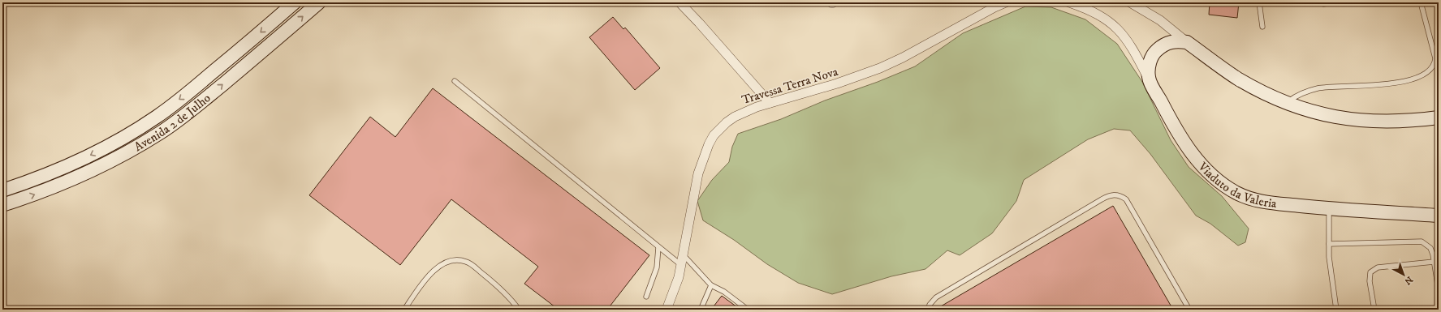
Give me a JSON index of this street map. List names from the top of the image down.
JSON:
{
  "streets": {
    "main road": ["Avenida 2 de Julho", "Viaduto da Valeria"],
    "street": ["Travessa Terra Nova"]
  },
  "north": "bottom right"
}
